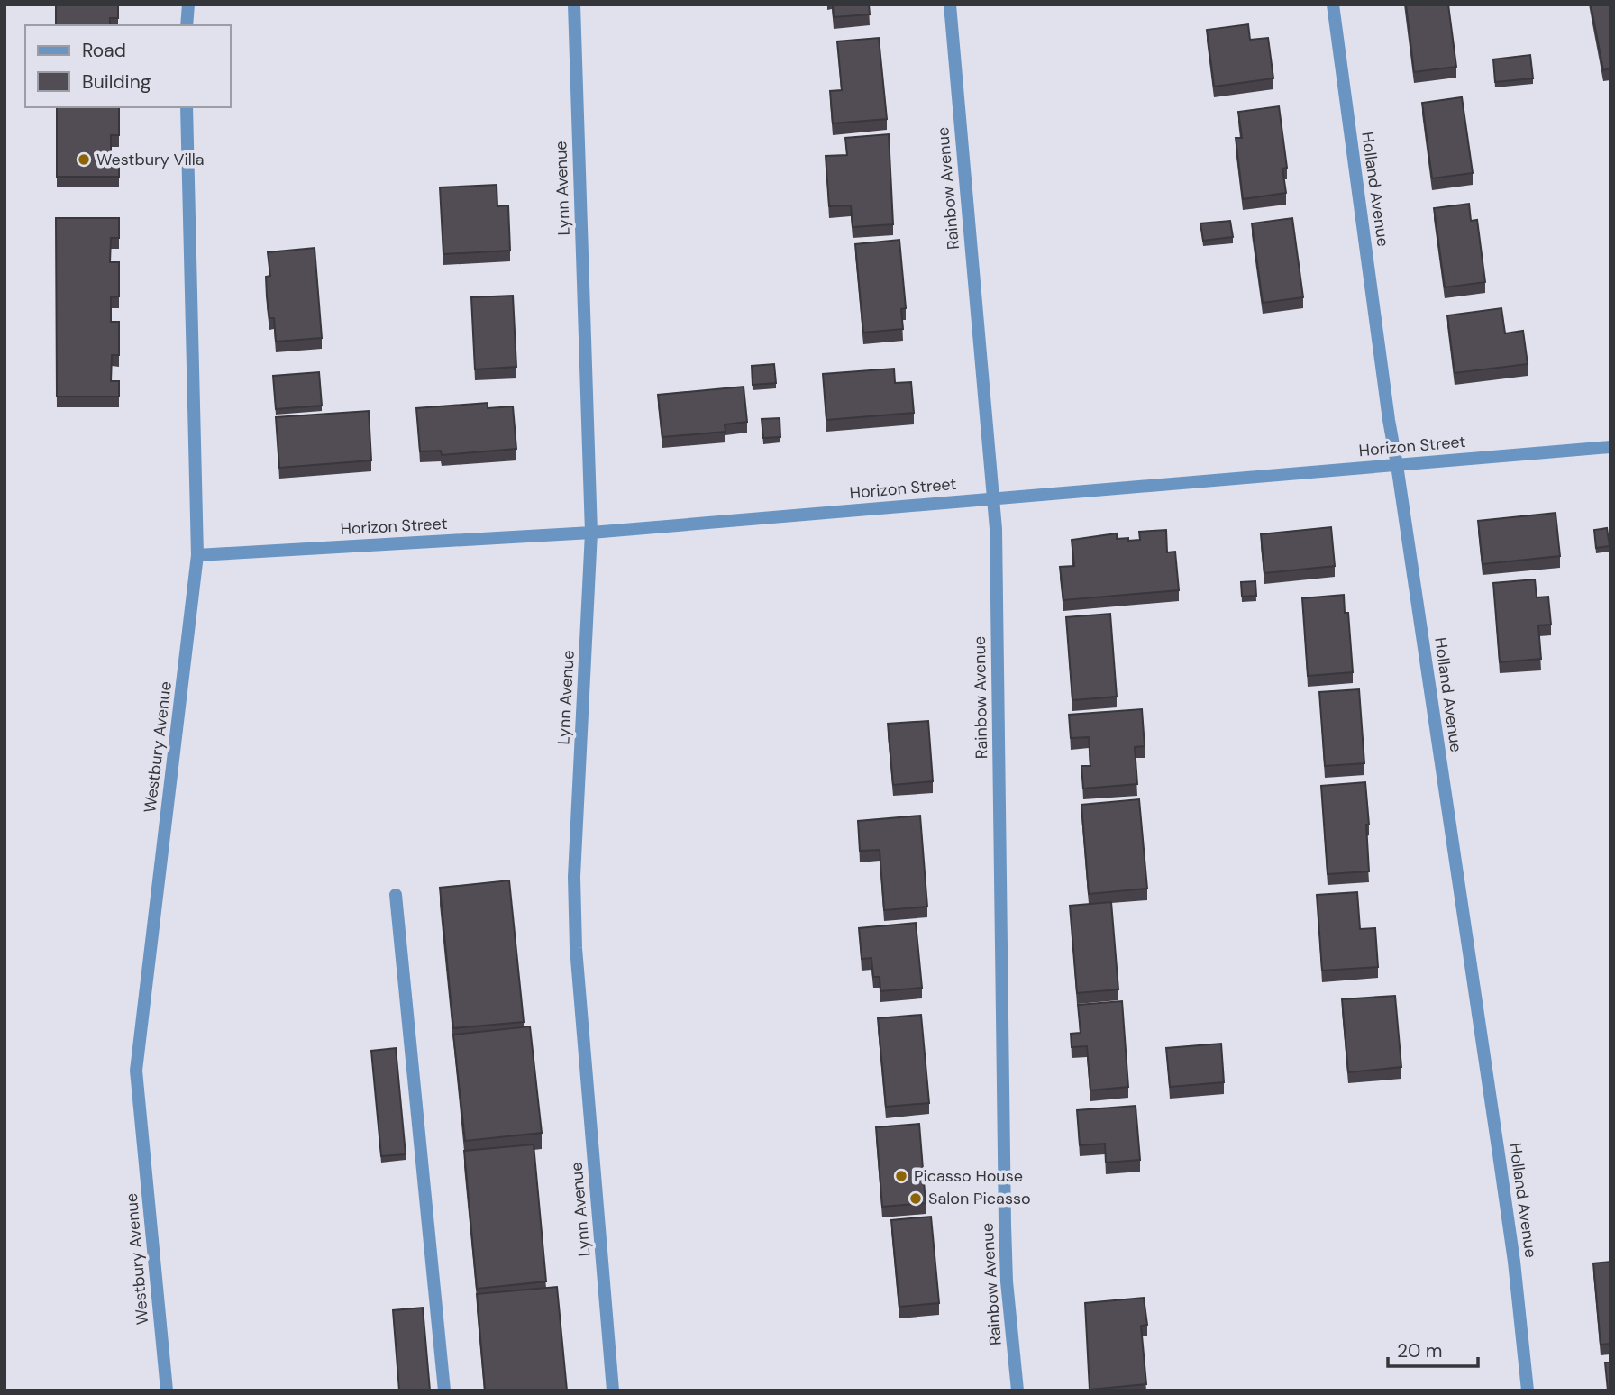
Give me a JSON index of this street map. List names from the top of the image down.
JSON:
{
  "streets": {
    "street": [
      "Lynn Avenue",
      "Rainbow Avenue",
      "Holland Avenue",
      "Horizon Street",
      "Westbury Avenue"
    ]
  },
  "crossings": [
    ["Lynn Avenue", "Horizon Street"],
    ["Rainbow Avenue", "Horizon Street"],
    ["Holland Avenue", "Horizon Street"],
    ["Horizon Street", "Westbury Avenue"]
  ],
  "places": ["Westbury Villa", "Picasso House", "Salon Picasso"],
  "legend": ["Road", "Building"],
  "scale_bar": "20 m"
}
